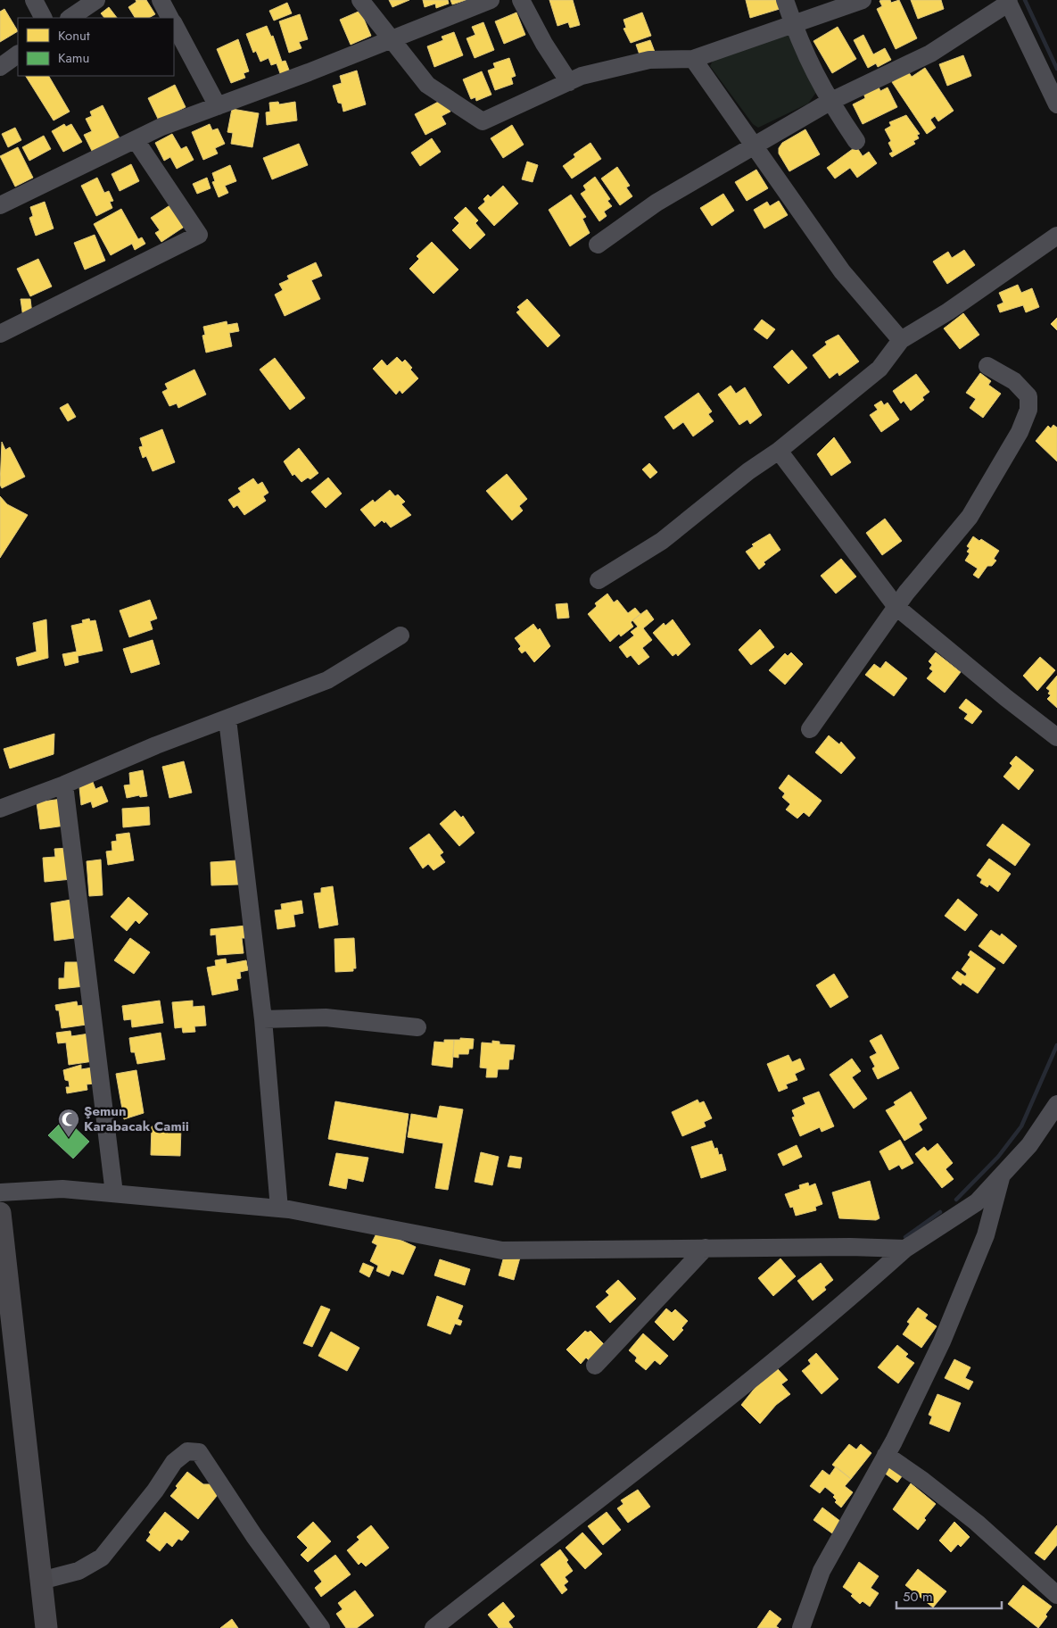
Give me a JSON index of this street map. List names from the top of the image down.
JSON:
{
  "places": {
    "mosque": ["Şemun Karabacak Camii"]
  },
  "legend": ["Konut", "Kamu"],
  "scale_bar": "50 m"
}
